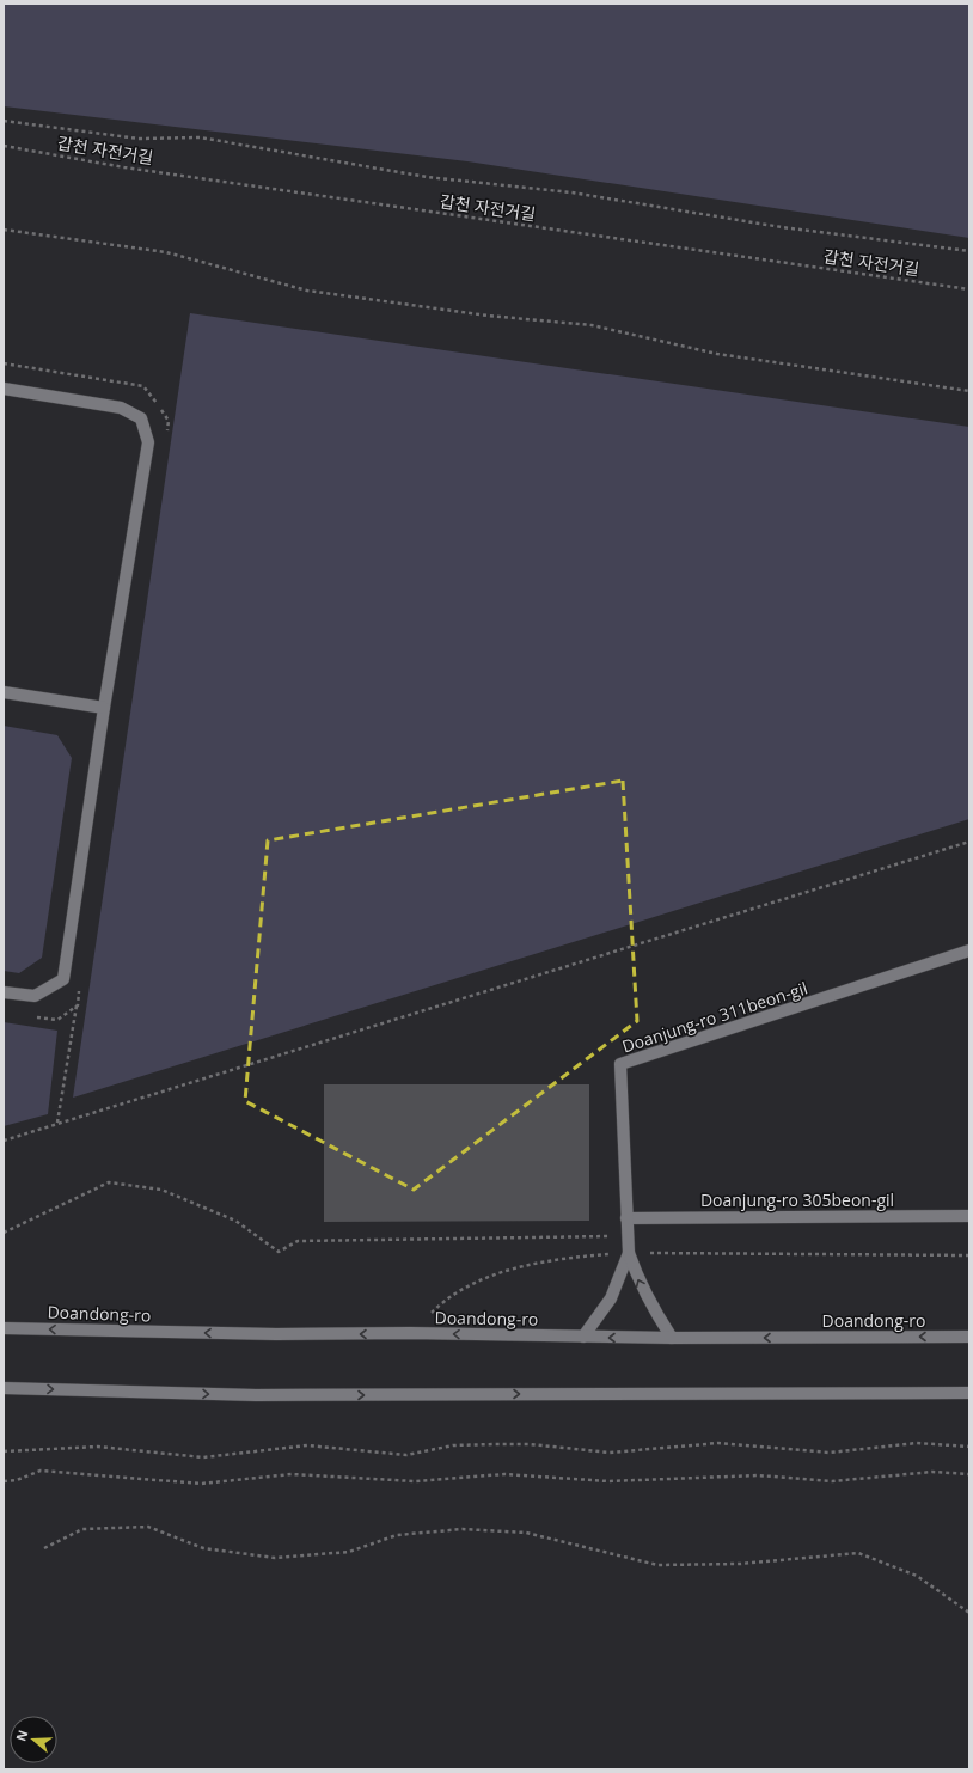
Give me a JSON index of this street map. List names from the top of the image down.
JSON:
{
  "streets": {
    "main road": ["Doanjung-ro 311beon-gil", "Doanjung-ro 305beon-gil", "Doandong-ro"],
    "path": ["갑천 자전거길"]
  },
  "crossings": [
    ["Doanjung-ro 311beon-gil", "Doanjung-ro 305beon-gil"]
  ],
  "north": "left"
}
